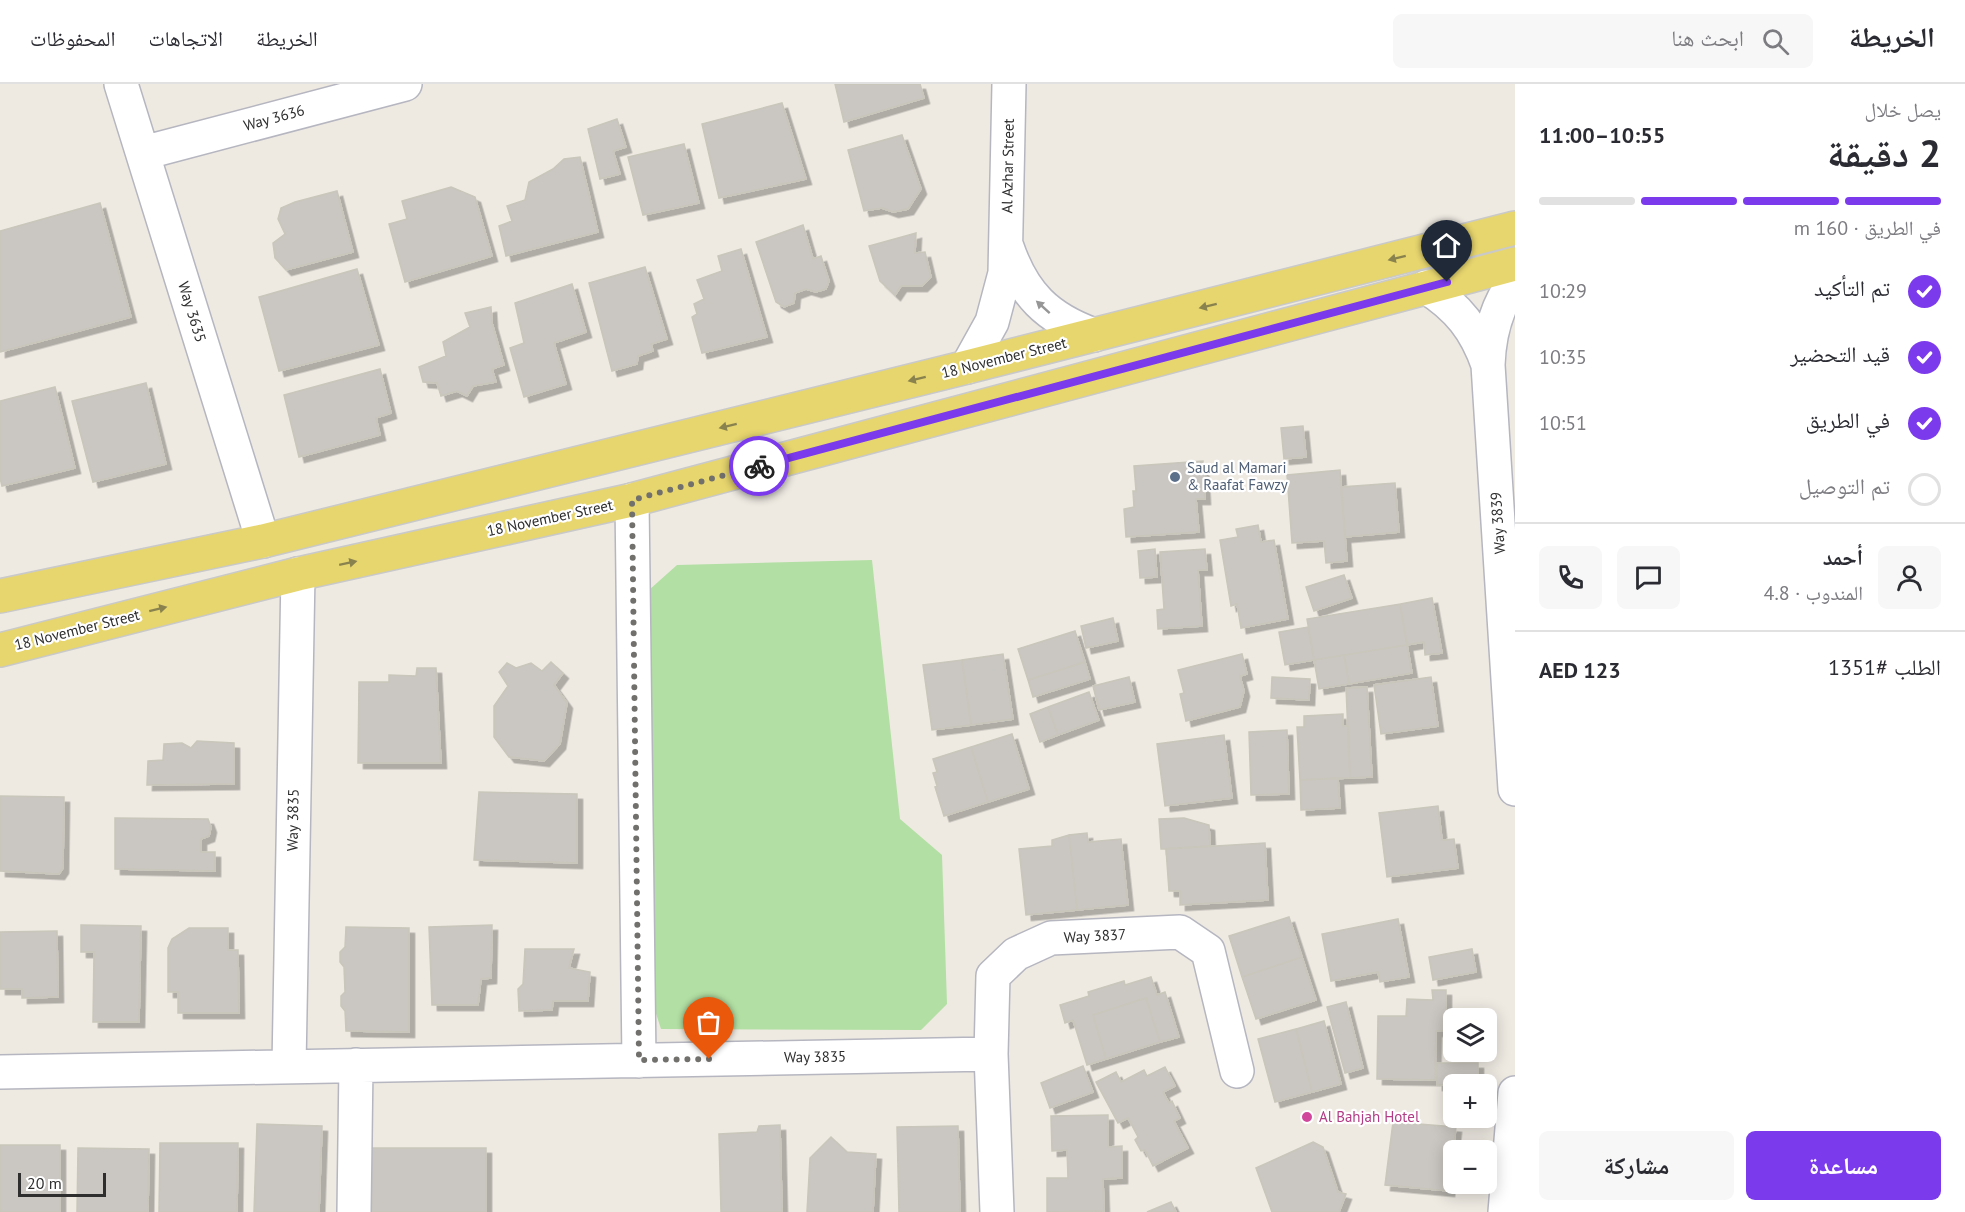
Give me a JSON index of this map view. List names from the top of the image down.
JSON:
{
  "streets": {
    "main road": ["18 November Street"],
    "street": [
      "Way 3636",
      "Al Azhar Street",
      "Way 3635",
      "Way 3839",
      "Way 3835",
      "Way 3837"
    ]
  },
  "crossings": [
    ["Way 3636", "Way 3635"],
    ["Al Azhar Street", "18 November Street"],
    ["Way 3635", "18 November Street"],
    ["18 November Street", "Way 3839"],
    ["18 November Street", "Way 3835"],
    ["Way 3835", "Way 3837"]
  ],
  "places": ["Saud al Mamari & Raafat Fawzy", "Al Bahjah Hotel"],
  "scale_bar": "20 m",
  "page": {
    "header": "الخريطة",
    "search": "ابحث هنا",
    "nav": ["الخريطة", "الاتجاهات", "المحفوظات"],
    "heading": ["2 دقيقة", "يصل خلال", "10:55–11:00"],
    "panel": [
      "أحمد",
      "المندوب · 4.8",
      "الطلب #1351",
      "AED 123"
    ],
    "bar": "في الطريق · 160 m",
    "list": [
      ["تم التأكيد", "10:29"],
      ["قيد التحضير", "10:35"],
      ["في الطريق", "10:51"],
      "تم التوصيل"
    ],
    "map_buttons": ["+", "−"],
    "buttons": ["مساعدة", "مشاركة"],
    "scale": "20 m"
  }
}
